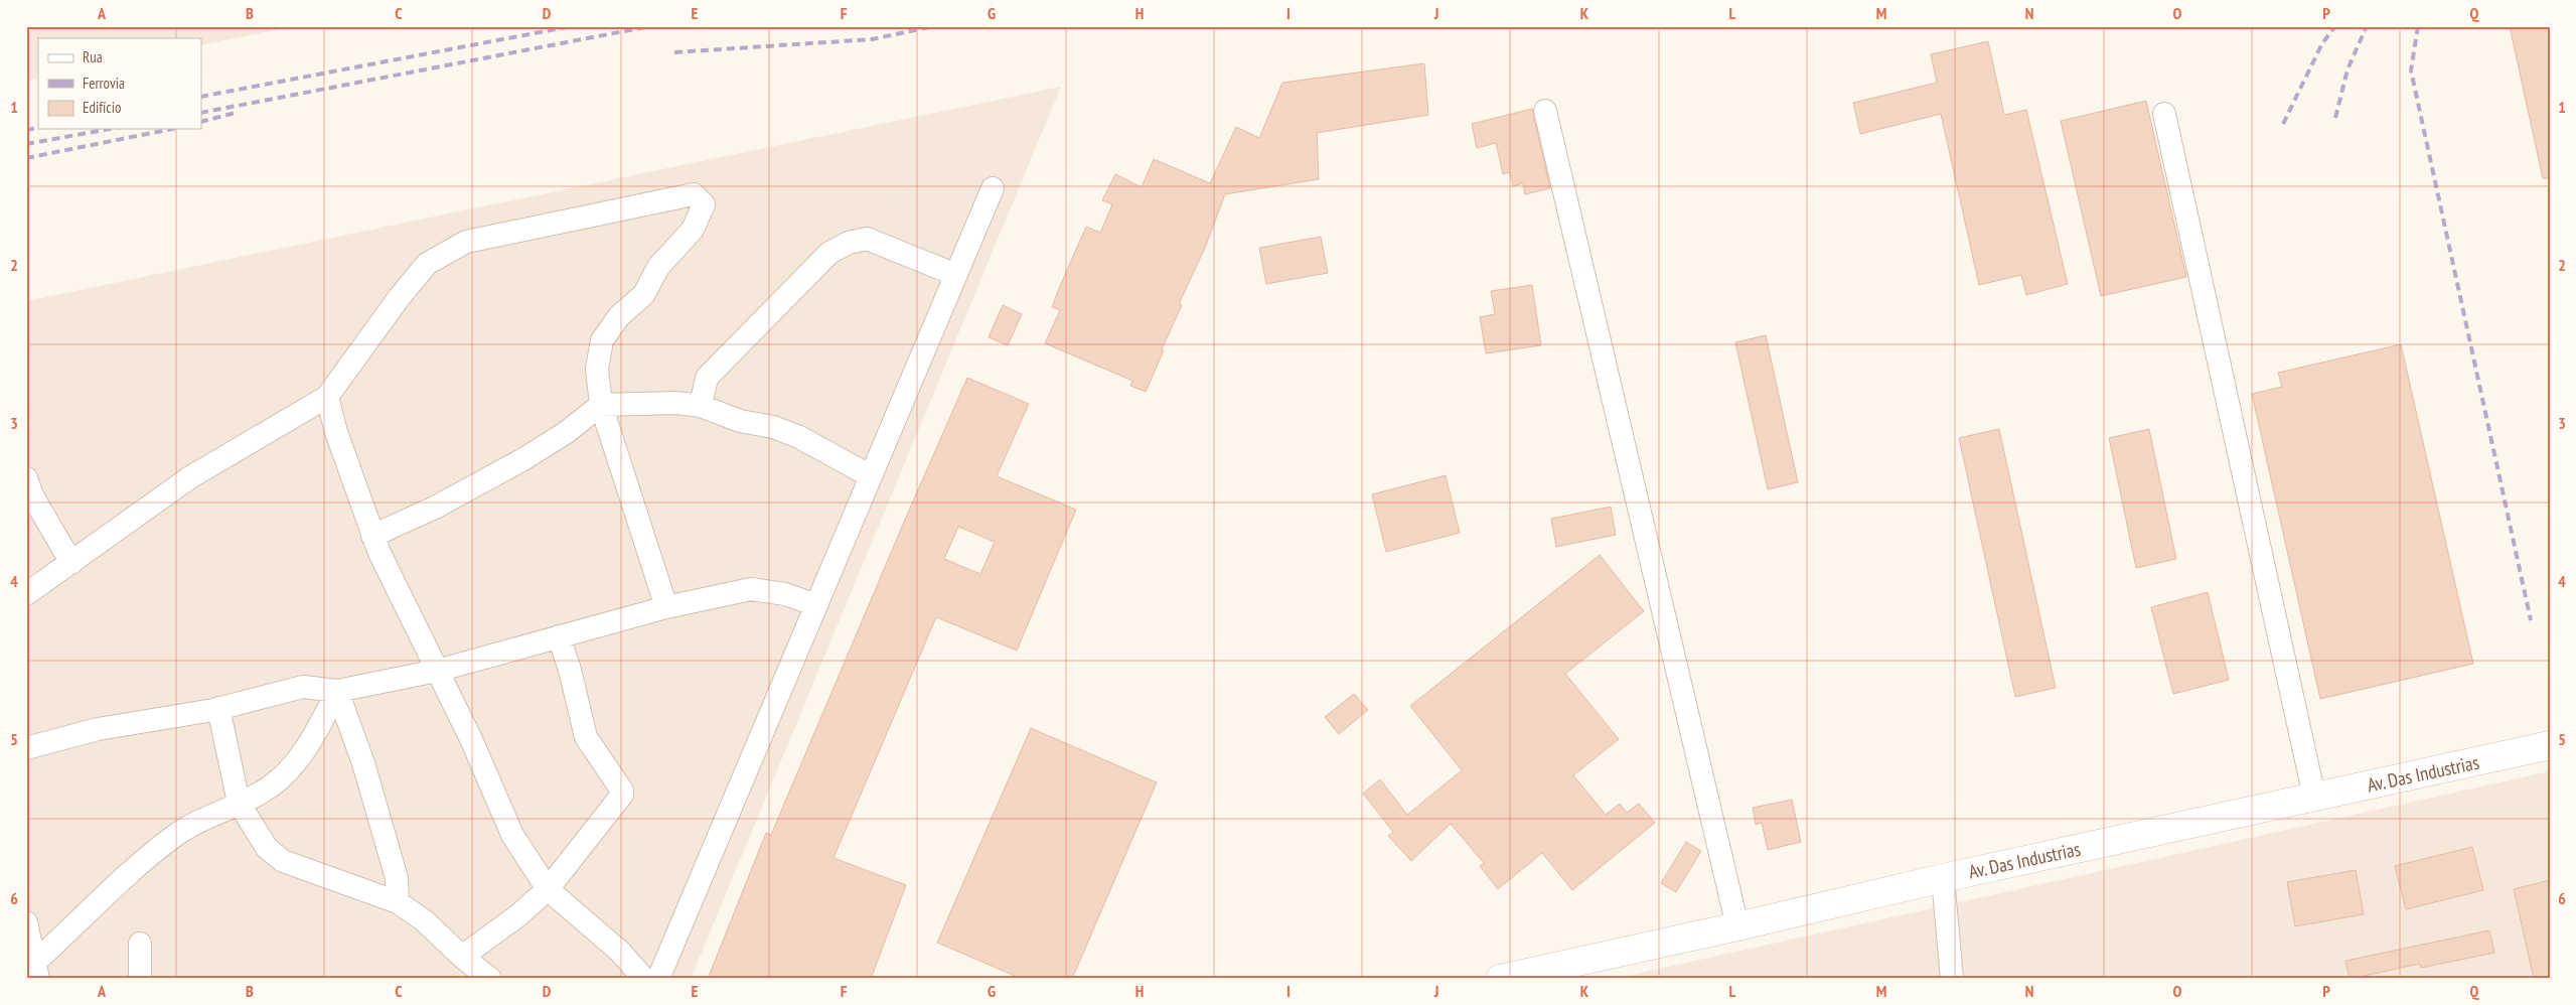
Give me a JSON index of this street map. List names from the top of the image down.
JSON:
{
  "streets": {
    "main road": ["Av. Das Industrias"]
  },
  "legend": ["Rua", "Ferrovia", "Edifício"],
  "grid": {
    "columns": [
      "A",
      "B",
      "C",
      "D",
      "E",
      "F",
      "G",
      "H",
      "I",
      "J",
      "K",
      "L",
      "M",
      "N",
      "O",
      "P",
      "Q"
    ],
    "rows": [
      "1",
      "2",
      "3",
      "4",
      "5",
      "6"
    ]
  }
}
